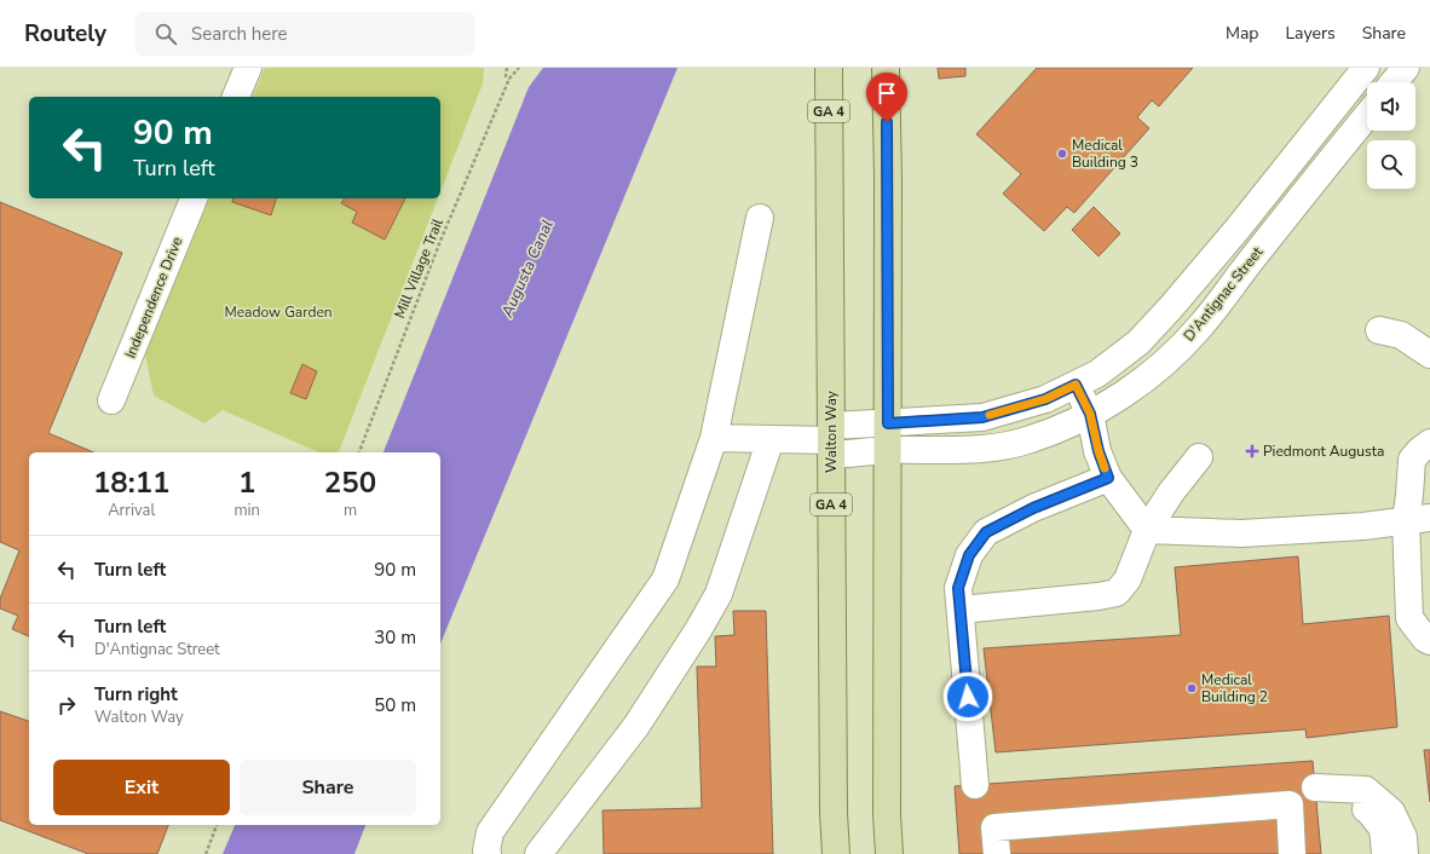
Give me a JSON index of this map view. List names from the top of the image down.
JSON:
{
  "streets": {
    "main road": ["GA 4", "Walton Way"],
    "street": ["D'Antignac Street", "Independence Drive"],
    "path": ["Mill Village Trail"]
  },
  "crossings": [
    ["D'Antignac Street", "Walton Way"]
  ],
  "water": ["Augusta Canal"],
  "parks": ["Meadow Garden"],
  "places": {
    "other": ["Medical Building 3", "Medical Building 2"],
    "health": ["Piedmont Augusta"]
  },
  "page": {
    "header": "Routely",
    "search": "Search here",
    "nav": ["Map", "Layers", "Share"],
    "turn": ["90 m", "Turn left"],
    "eta": [
      "18:11",
      "Arrival",
      "1",
      "min",
      "250",
      "m"
    ],
    "list": [
      {
        "name": "Turn left",
        "value": "90 m"
      },
      {
        "name": "Turn left",
        "note": "D'Antignac Street",
        "value": "30 m"
      },
      {
        "name": "Turn right",
        "note": "Walton Way",
        "value": "50 m"
      }
    ],
    "buttons": ["Exit", "Share"]
  }
}
